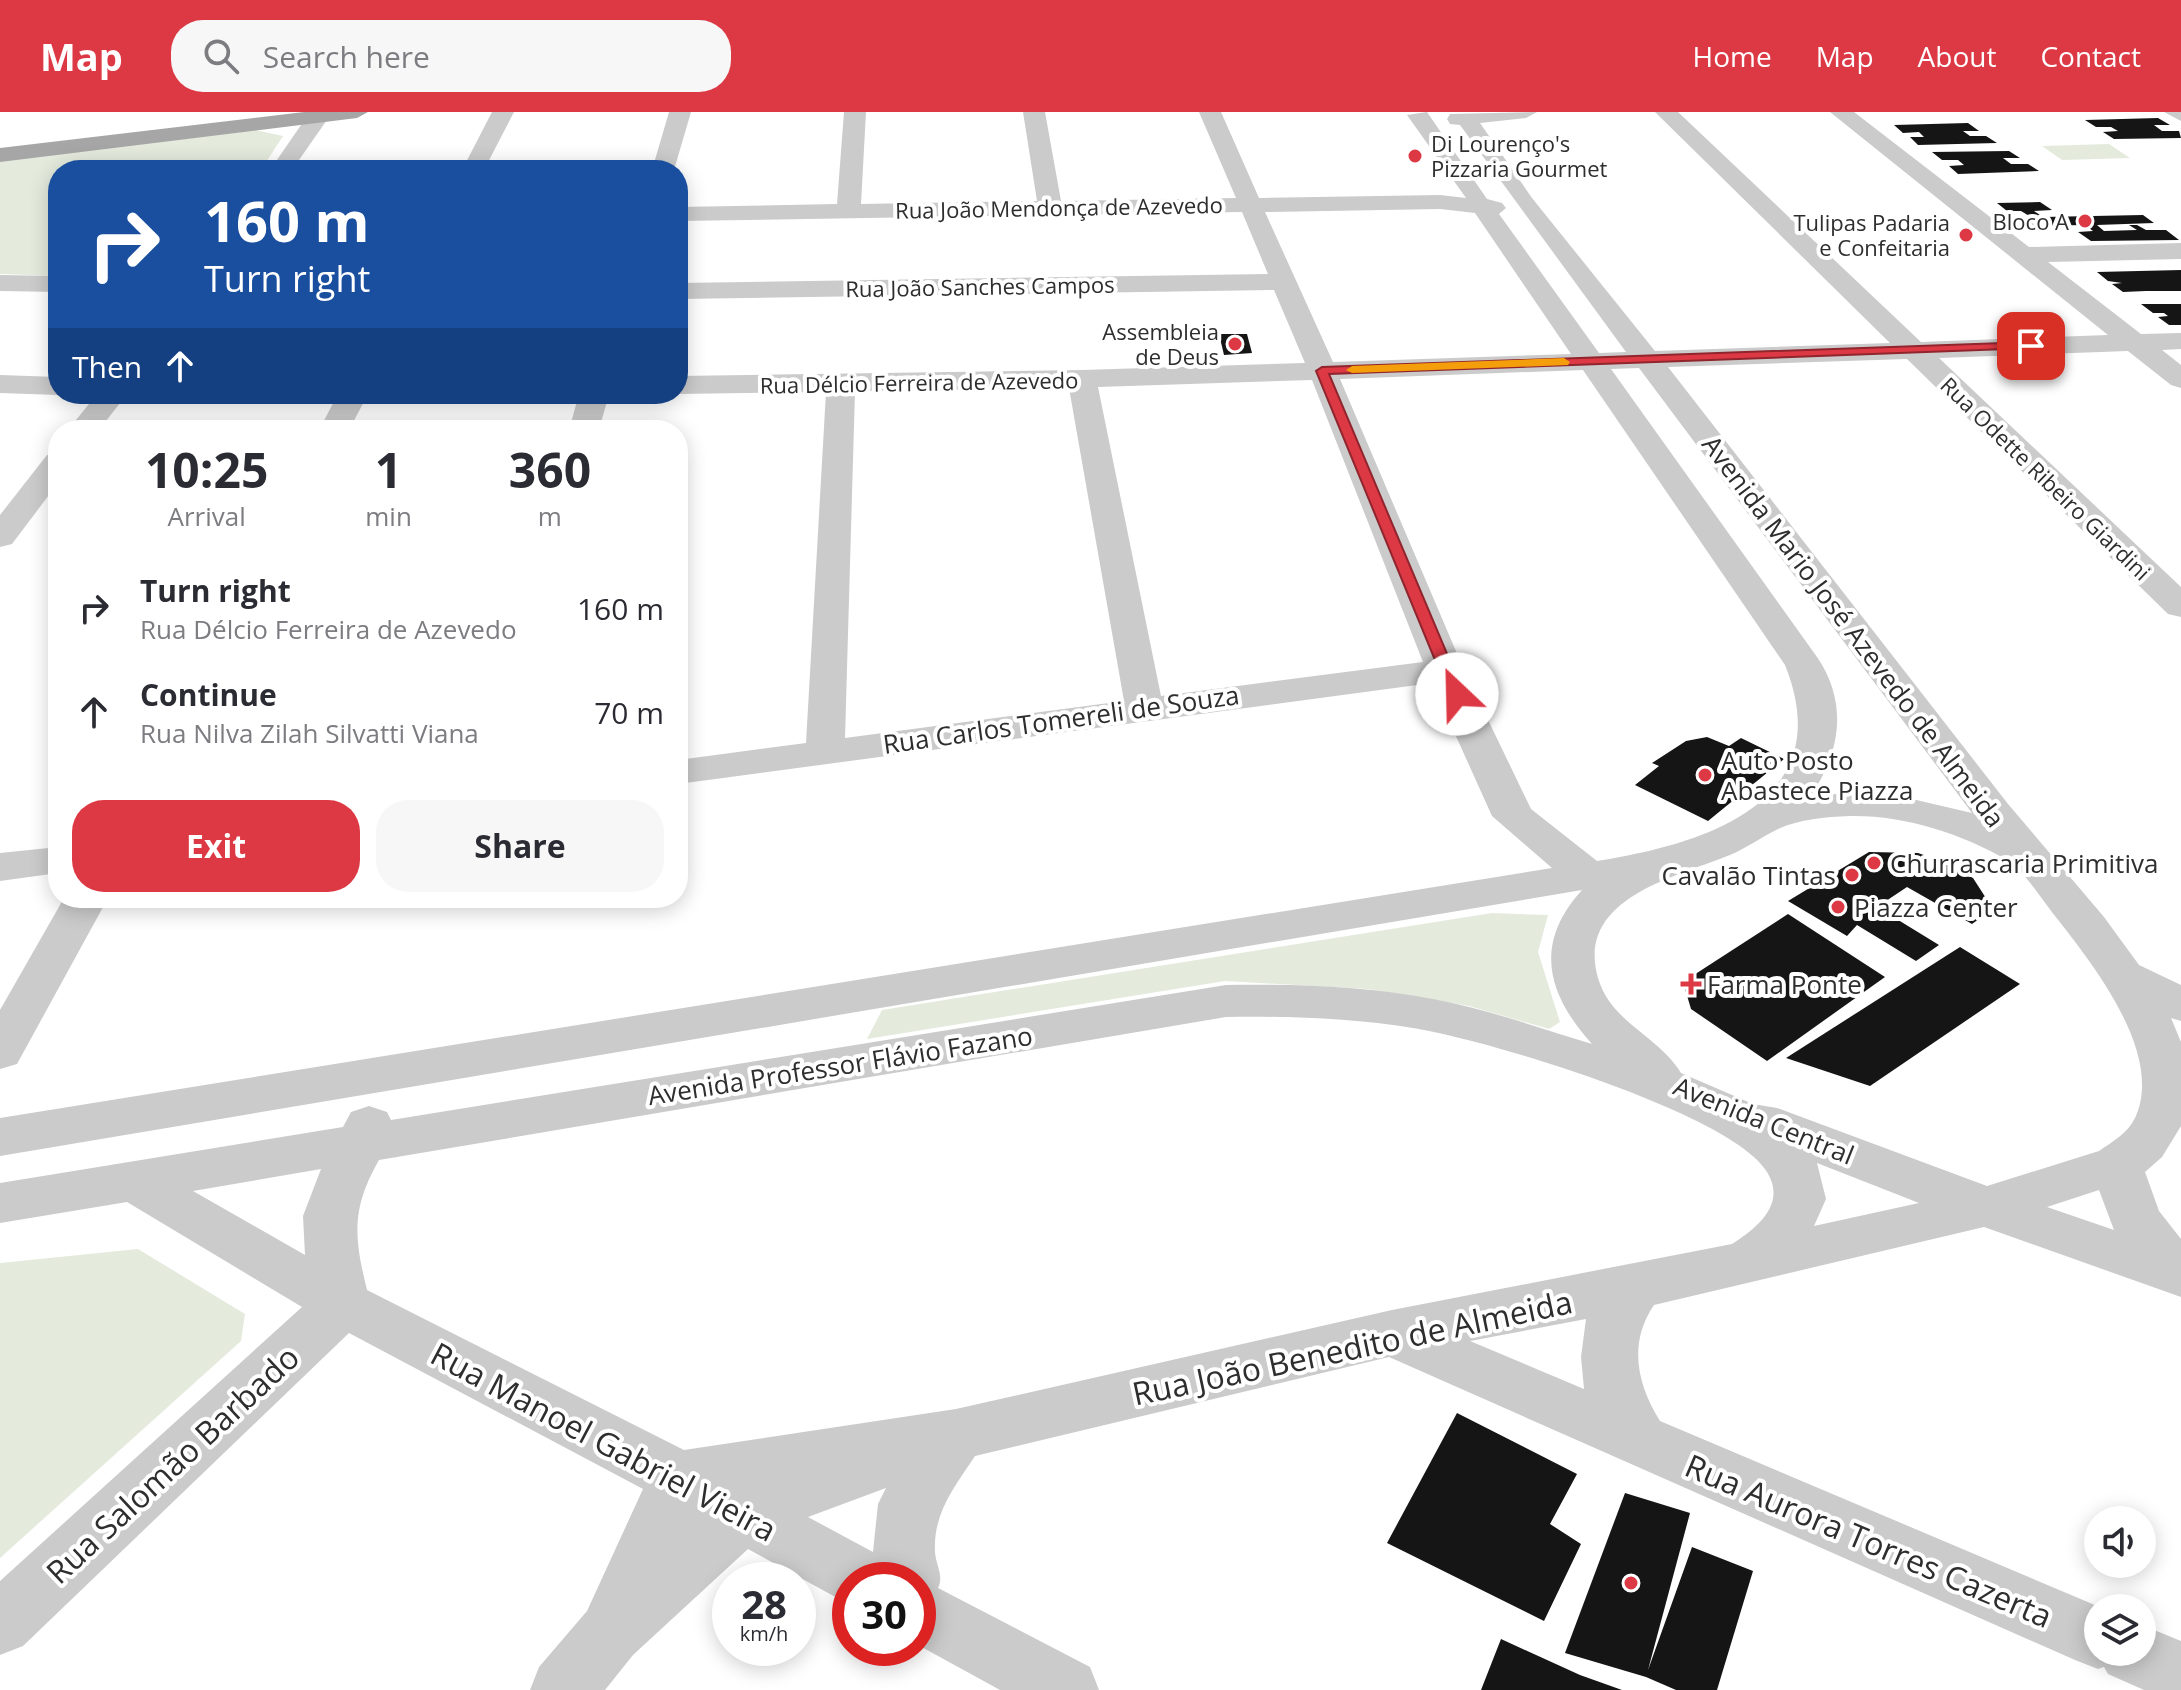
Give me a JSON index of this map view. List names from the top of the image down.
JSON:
{
  "streets": {
    "street": [
      "Rua João Mendonça de Azevedo",
      "Rua João Sanches Campos",
      "Rua Délcio Ferreira de Azevedo",
      "Rua Odette Ribeiro Giardini",
      "Avenida Mario José Azevedo de Almeida",
      "Rua Carlos Tomereli de Souza",
      "Avenida Professor Flávio Fazano",
      "Avenida Central",
      "Rua João Benedito de Almeida",
      "Rua Manoel Gabriel Vieira",
      "Rua Salomão Barbado",
      "Rua Aurora Torres Cazerta"
    ]
  },
  "crossings": [
    ["Rua João Mendonça de Azevedo", "Avenida Mario José Azevedo de Almeida"],
    ["Rua Délcio Ferreira de Azevedo", "Rua Odette Ribeiro Giardini"],
    ["Rua Délcio Ferreira de Azevedo", "Avenida Mario José Azevedo de Almeida"],
    ["Avenida Mario José Azevedo de Almeida", "Avenida Central"],
    ["Avenida Professor Flávio Fazano", "Avenida Central"],
    ["Avenida Professor Flávio Fazano", "Rua João Benedito de Almeida"],
    ["Avenida Professor Flávio Fazano", "Rua Manoel Gabriel Vieira"],
    ["Avenida Central", "Rua João Benedito de Almeida"],
    ["Rua João Benedito de Almeida", "Rua Manoel Gabriel Vieira"],
    ["Rua João Benedito de Almeida", "Rua Aurora Torres Cazerta"],
    ["Rua Manoel Gabriel Vieira", "Rua Salomão Barbado"]
  ],
  "places": {
    "other": [
      "Di Lourenço's Pizzaria Gourmet",
      "Bloco A",
      "Tulipas Padaria e Confeitaria",
      "Assembleia de Deus",
      "Auto Posto Abastece Piazza",
      "Churrascaria Primitiva",
      "Cavalão Tintas",
      "Piazza Center",
      "ㅤ"
    ],
    "health": ["Farma Ponte"]
  },
  "page": {
    "header": "Map",
    "search": "Search here",
    "nav": [
      "Home",
      "Map",
      "About",
      "Contact"
    ],
    "turn": ["160 m", "Turn right"],
    "then": "Then",
    "eta": [
      "10:25",
      "Arrival",
      "1",
      "min",
      "360",
      "m"
    ],
    "list": [
      {
        "name": "Turn right",
        "note": "Rua Délcio Ferreira de Azevedo",
        "value": "160 m"
      },
      {
        "name": "Continue",
        "note": "Rua Nilva Zilah Silvatti Viana",
        "value": "70 m"
      }
    ],
    "buttons": ["Exit", "Share"],
    "speed": "28 km/h",
    "limit": "30"
  }
}
